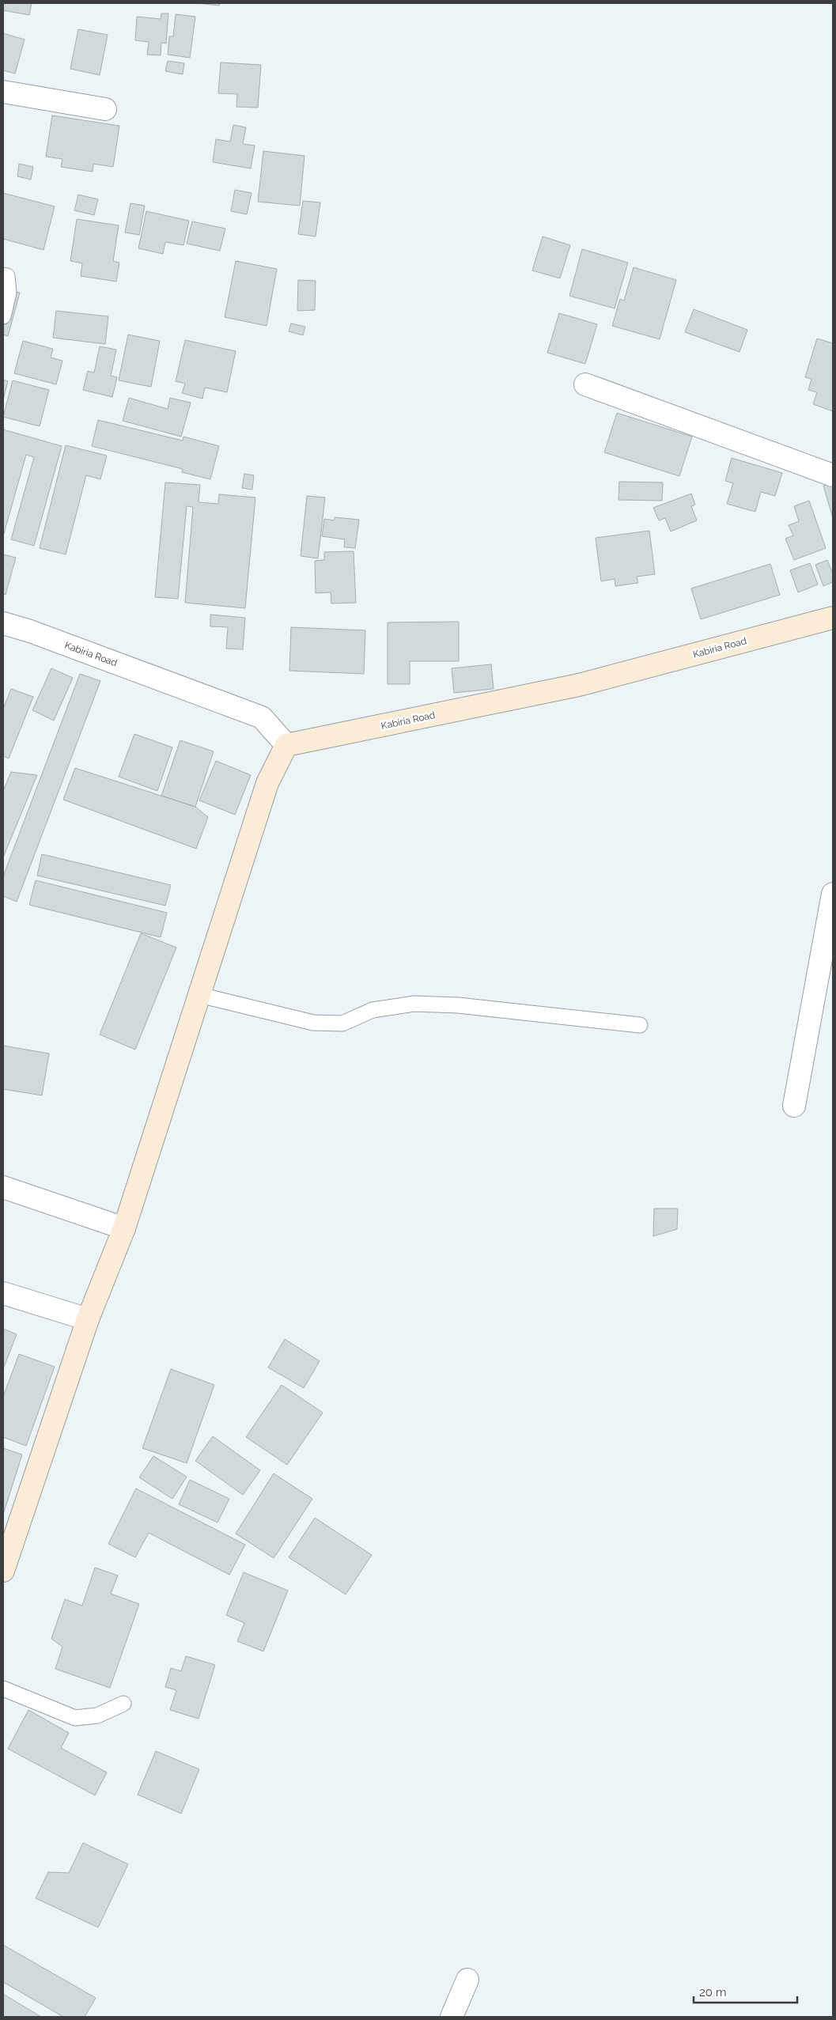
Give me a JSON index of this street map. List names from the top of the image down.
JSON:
{
  "streets": {
    "main road": ["Kabiria Road"]
  },
  "scale_bar": "20 m"
}
